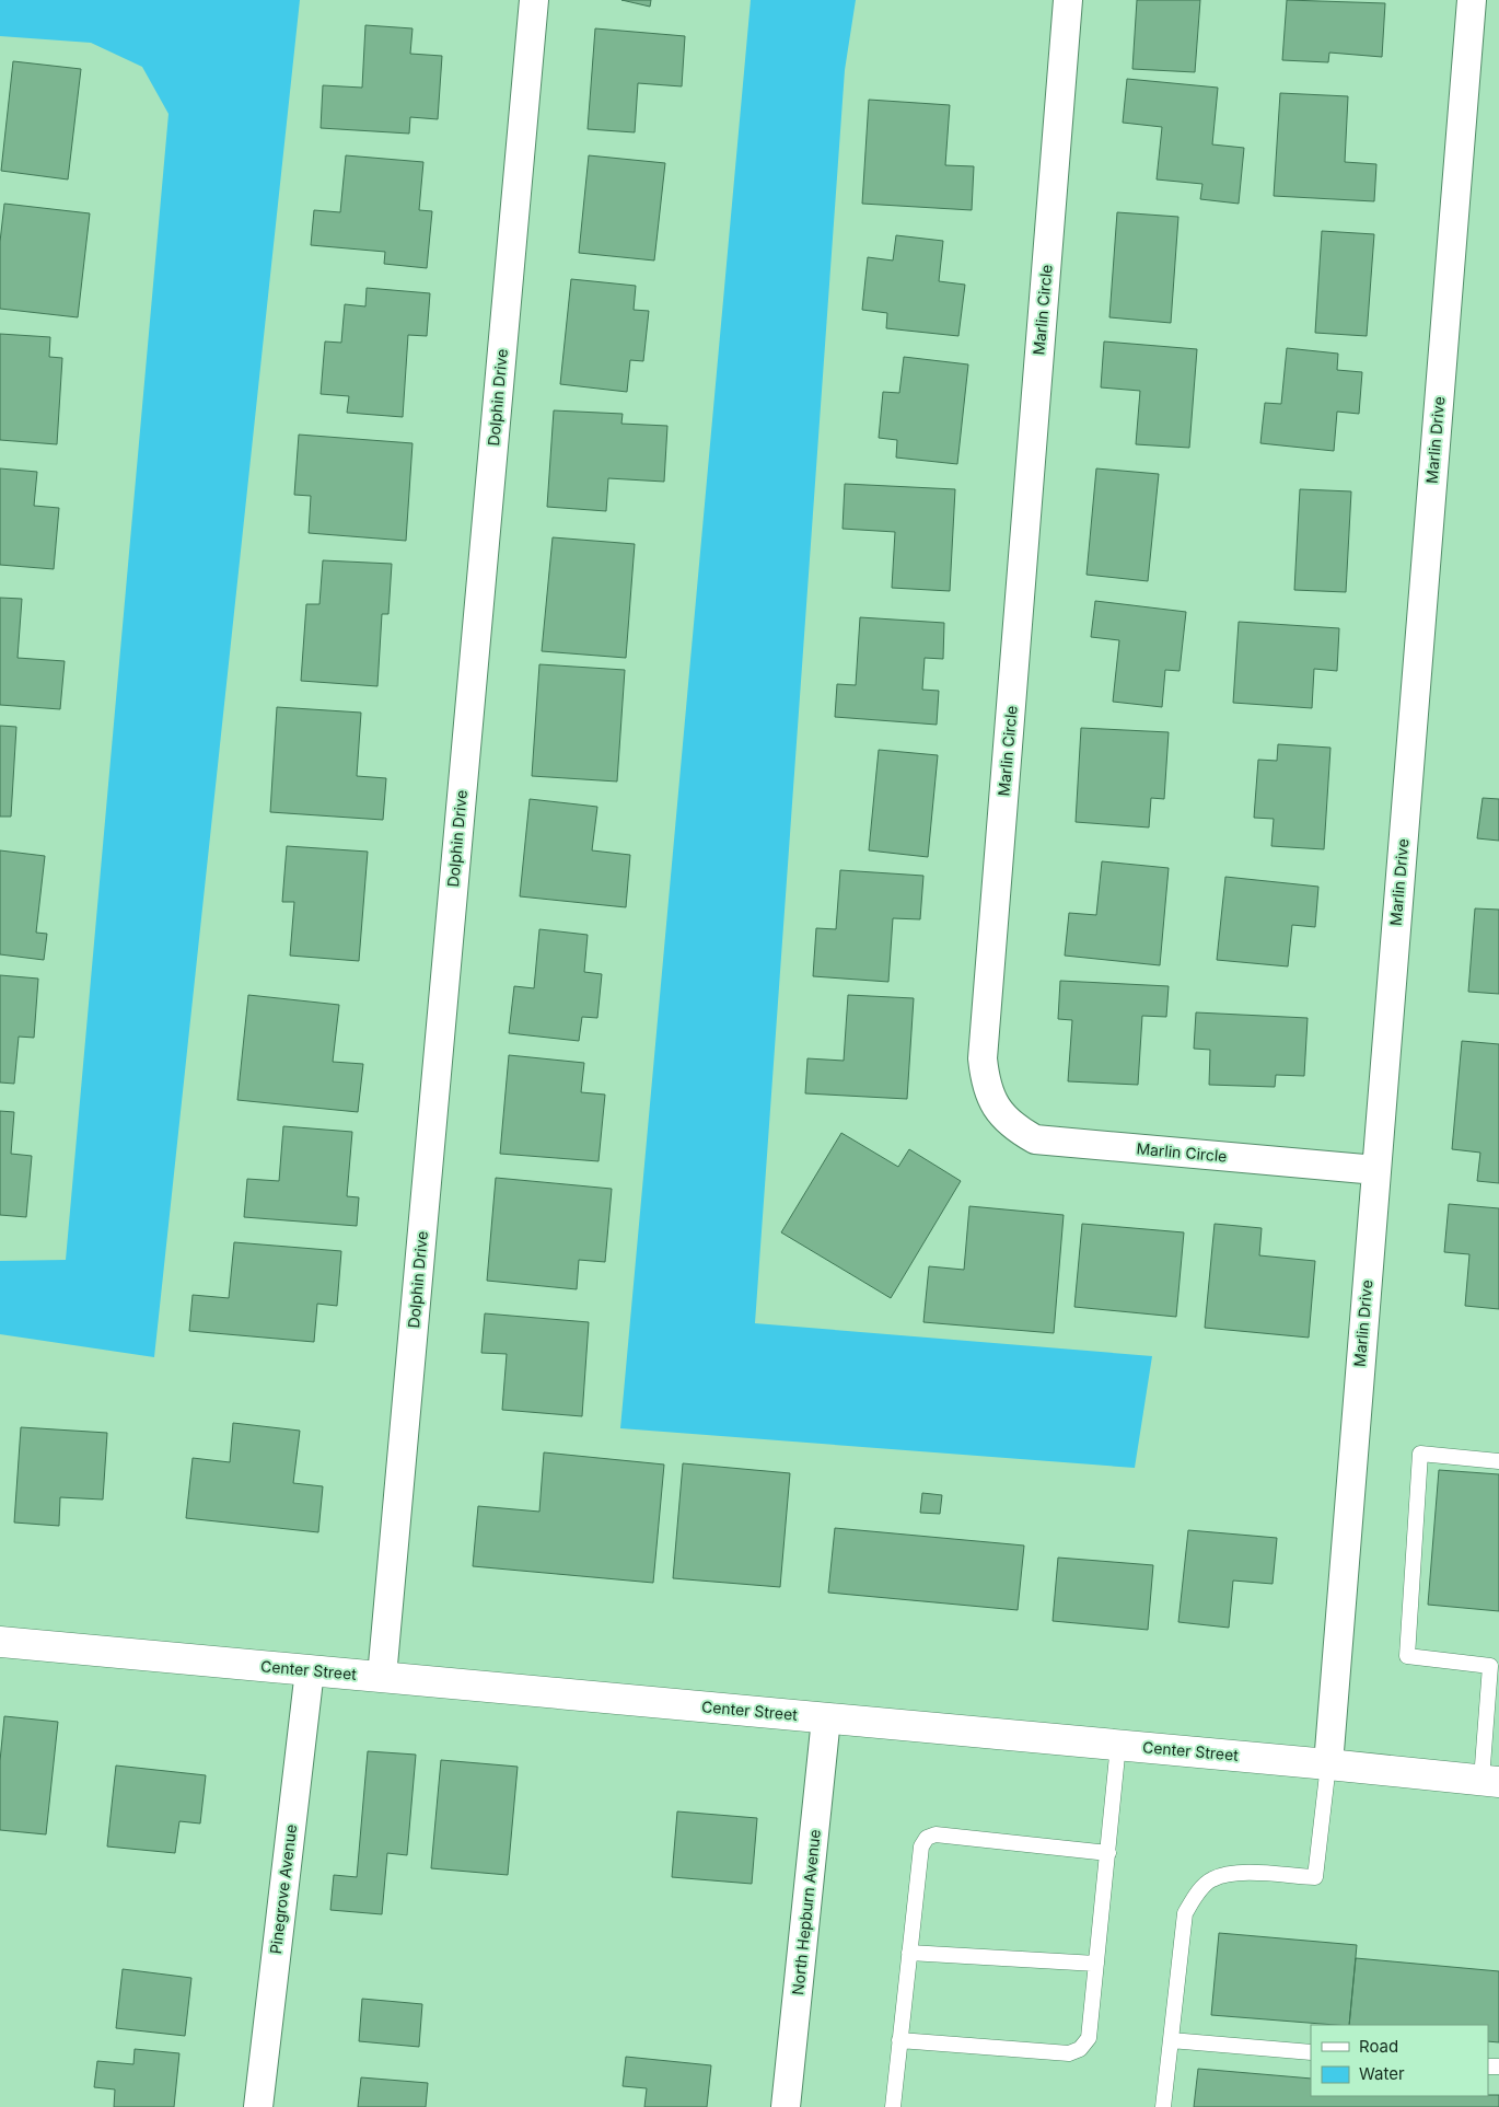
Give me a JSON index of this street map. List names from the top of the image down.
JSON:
{
  "streets": {
    "street": [
      "Marlin Circle",
      "Dolphin Drive",
      "Marlin Drive",
      "Center Street",
      "Pinegrove Avenue",
      "North Hepburn Avenue"
    ]
  },
  "crossings": [
    ["Marlin Circle", "Marlin Drive"],
    ["Dolphin Drive", "Center Street"],
    ["Marlin Drive", "Center Street"],
    ["Center Street", "Pinegrove Avenue"],
    ["Center Street", "North Hepburn Avenue"]
  ],
  "legend": ["Road", "Water"]
}
